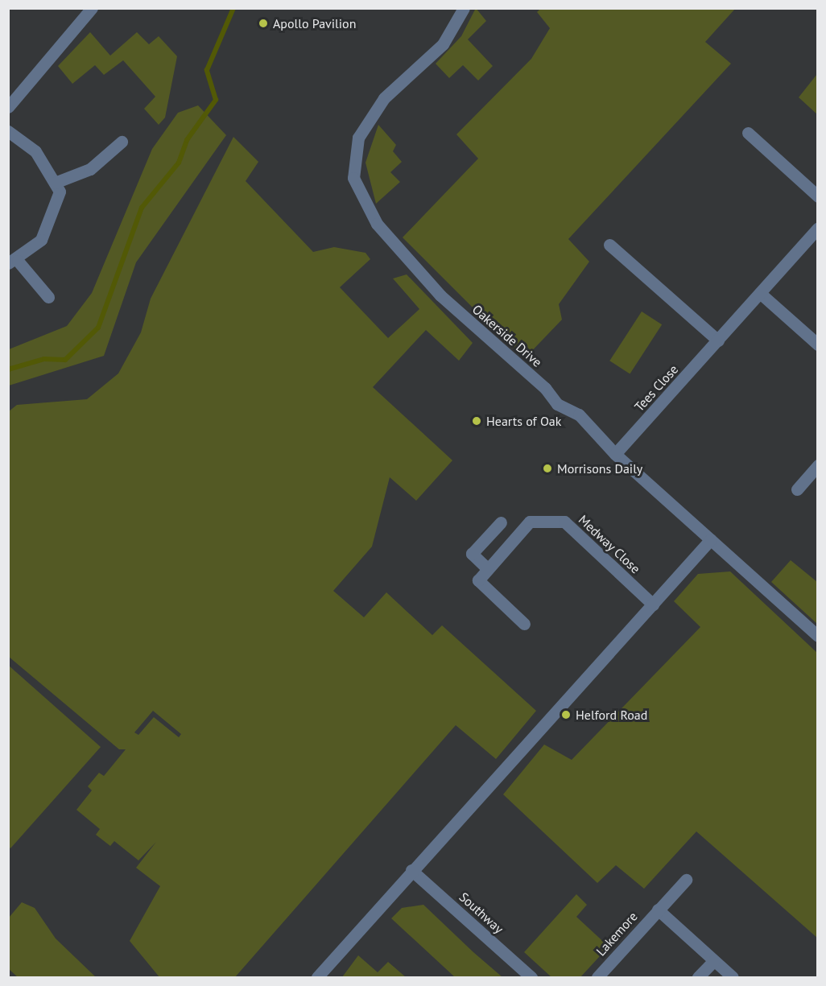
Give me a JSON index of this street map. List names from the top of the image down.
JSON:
{
  "streets": {
    "street": [
      "Oakerside Drive",
      "Tees Close",
      "Medway Close",
      "Southway",
      "Lakemore"
    ]
  },
  "crossings": [
    ["Oakerside Drive", "Tees Close"]
  ],
  "places": [
    "Apollo Pavilion",
    "Hearts of Oak",
    "Morrisons Daily",
    "Helford Road"
  ]
}
